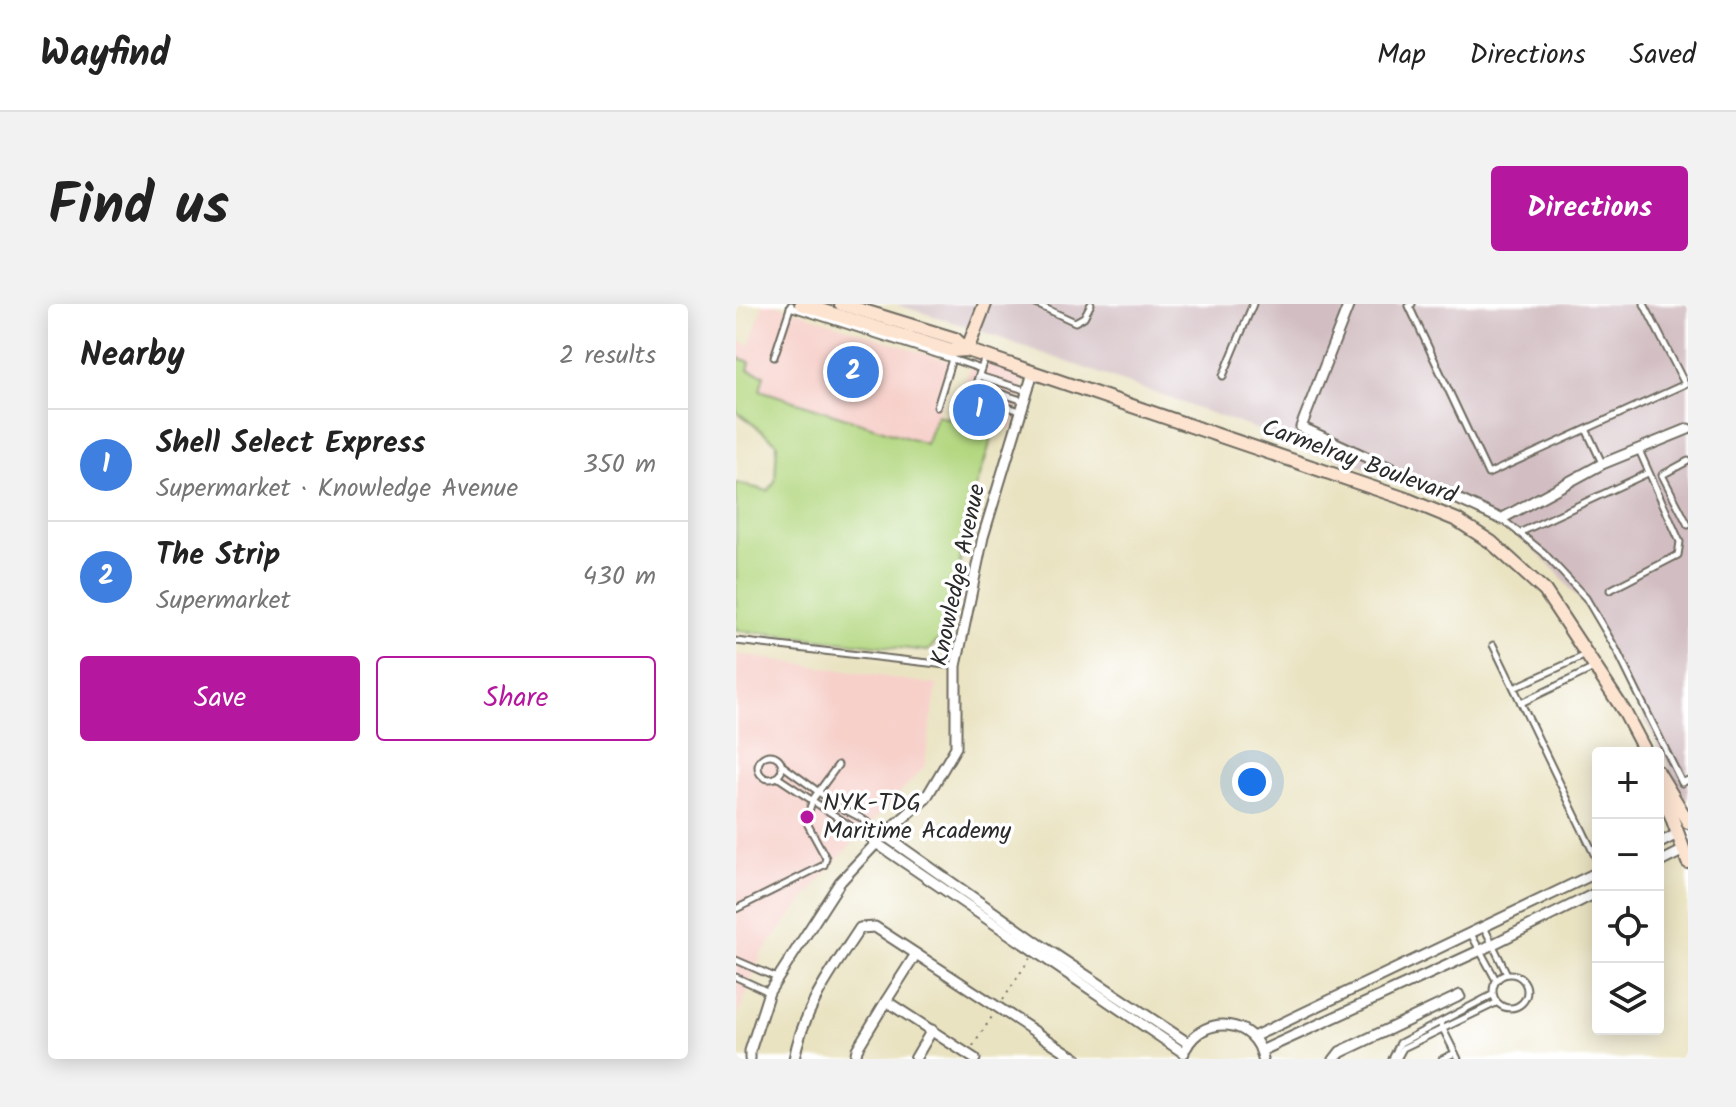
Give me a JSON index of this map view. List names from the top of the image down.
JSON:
{
  "streets": {
    "street": ["Carmelray Boulevard", "Knowledge Avenue"]
  },
  "crossings": [
    ["Carmelray Boulevard", "Knowledge Avenue"]
  ],
  "places": ["NYK-TDG Maritime Academy"],
  "page": {
    "header": "Wayfind",
    "nav": ["Map", "Directions", "Saved"],
    "title": "Find us",
    "buttons": [
      "Directions",
      ["Save", "Share"]
    ],
    "heading": ["Nearby", "2 results"],
    "pins": ["2", "1"],
    "list": [
      {
        "mark": "1",
        "name": "Shell Select Express",
        "note": "Supermarket · Knowledge Avenue",
        "value": "350 m"
      },
      {
        "mark": "2",
        "name": "The Strip",
        "note": "Supermarket",
        "value": "430 m"
      }
    ],
    "map_buttons": ["+", "−"]
  }
}
